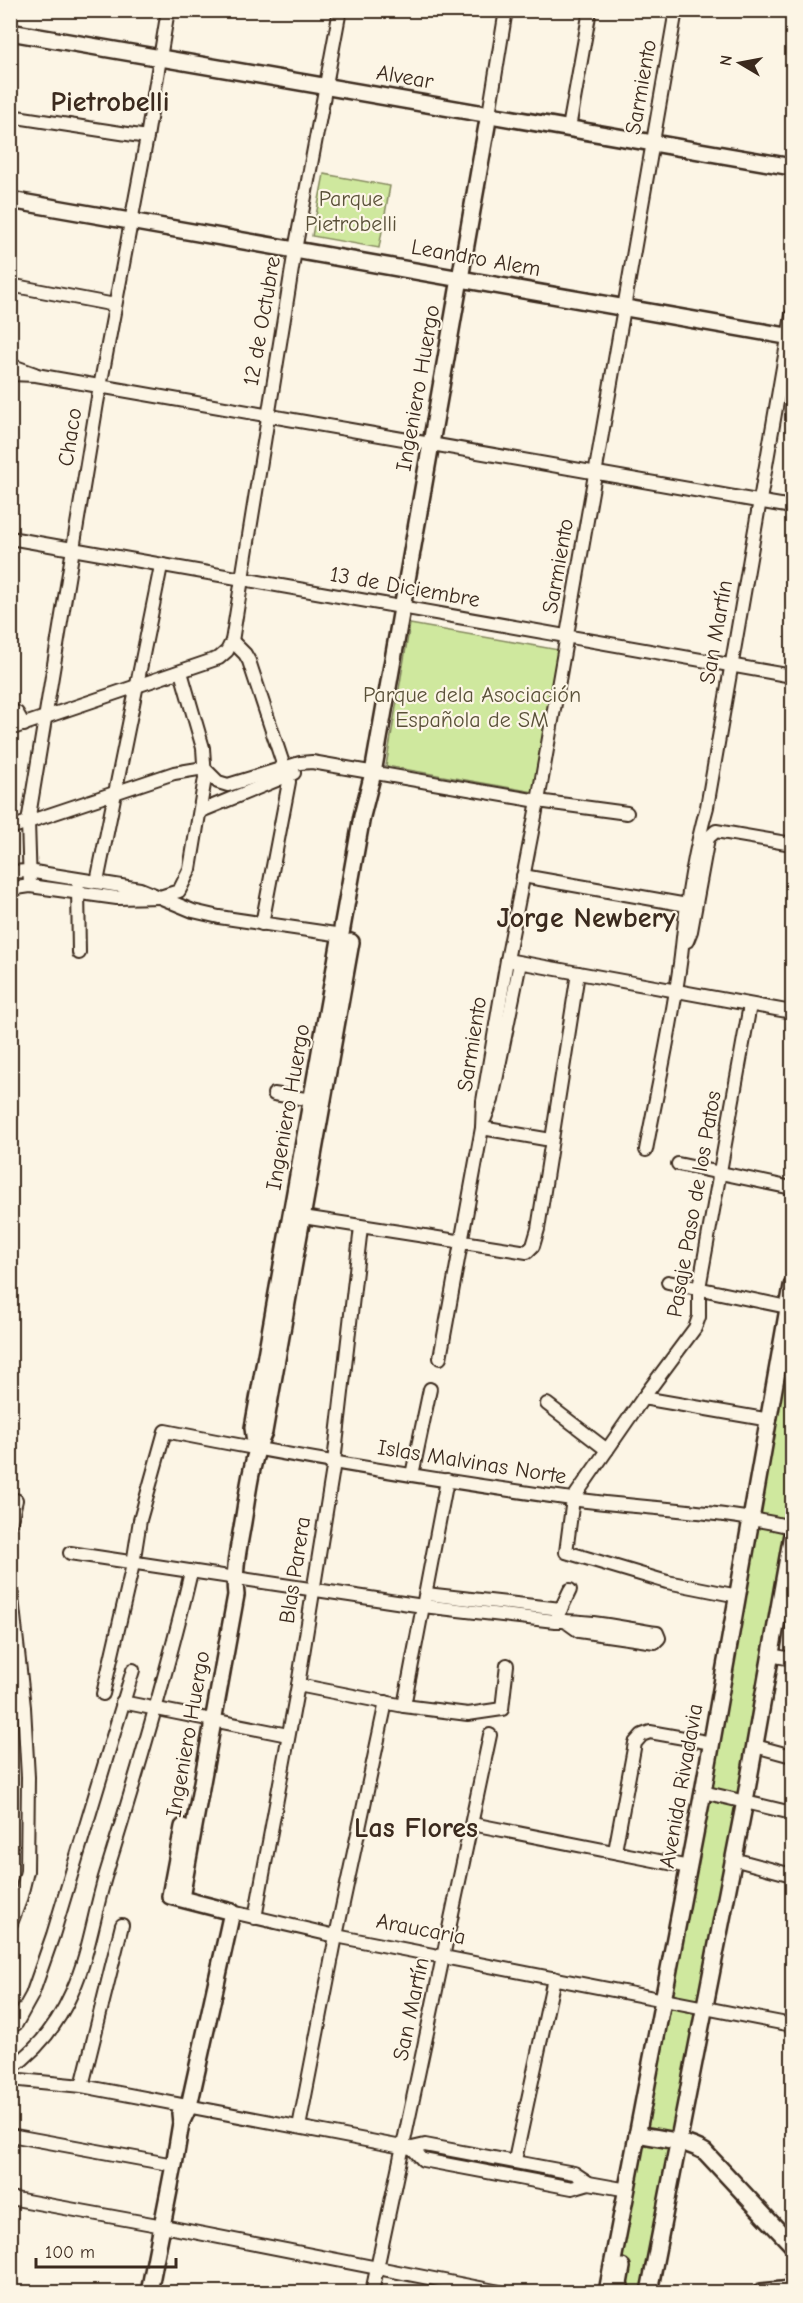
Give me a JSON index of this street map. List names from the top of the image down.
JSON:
{
  "streets": {
    "main road": [
      "Alvear",
      "Leandro Alem",
      "Ingeniero Huergo",
      "Avenida Rivadavia",
      "Araucaria"
    ],
    "street": [
      "Sarmiento",
      "12 de Octubre",
      "Chaco",
      "13 de Diciembre",
      "San Martín",
      "Pasaje Paso de los Patos",
      "Islas Malvinas Norte",
      "Blas Parera"
    ]
  },
  "crossings": [
    ["Alvear", "Sarmiento"],
    ["Alvear", "12 de Octubre"],
    ["Alvear", "Ingeniero Huergo"],
    ["Alvear", "Chaco"],
    ["Sarmiento", "Leandro Alem"],
    ["Sarmiento", "13 de Diciembre"],
    ["Leandro Alem", "12 de Octubre"],
    ["Leandro Alem", "Ingeniero Huergo"],
    ["Leandro Alem", "Chaco"],
    ["Leandro Alem", "San Martín"],
    ["12 de Octubre", "13 de Diciembre"],
    ["Ingeniero Huergo", "13 de Diciembre"],
    ["Ingeniero Huergo", "Islas Malvinas Norte"],
    ["Ingeniero Huergo", "Araucaria"],
    ["Chaco", "13 de Diciembre"],
    ["13 de Diciembre", "San Martín"],
    ["San Martín", "Araucaria"],
    ["Pasaje Paso de los Patos", "Islas Malvinas Norte"],
    ["Pasaje Paso de los Patos", "Avenida Rivadavia"],
    ["Islas Malvinas Norte", "Blas Parera"],
    ["Islas Malvinas Norte", "Avenida Rivadavia"],
    ["Blas Parera", "Araucaria"],
    ["Avenida Rivadavia", "Araucaria"]
  ],
  "districts": ["Pietrobelli", "Jorge Newbery", "Las Flores"],
  "parks": ["Parque Pietrobelli", "Parque dela Asociación Española de SM"],
  "scale_bar": "100 m",
  "north": "left"
}
